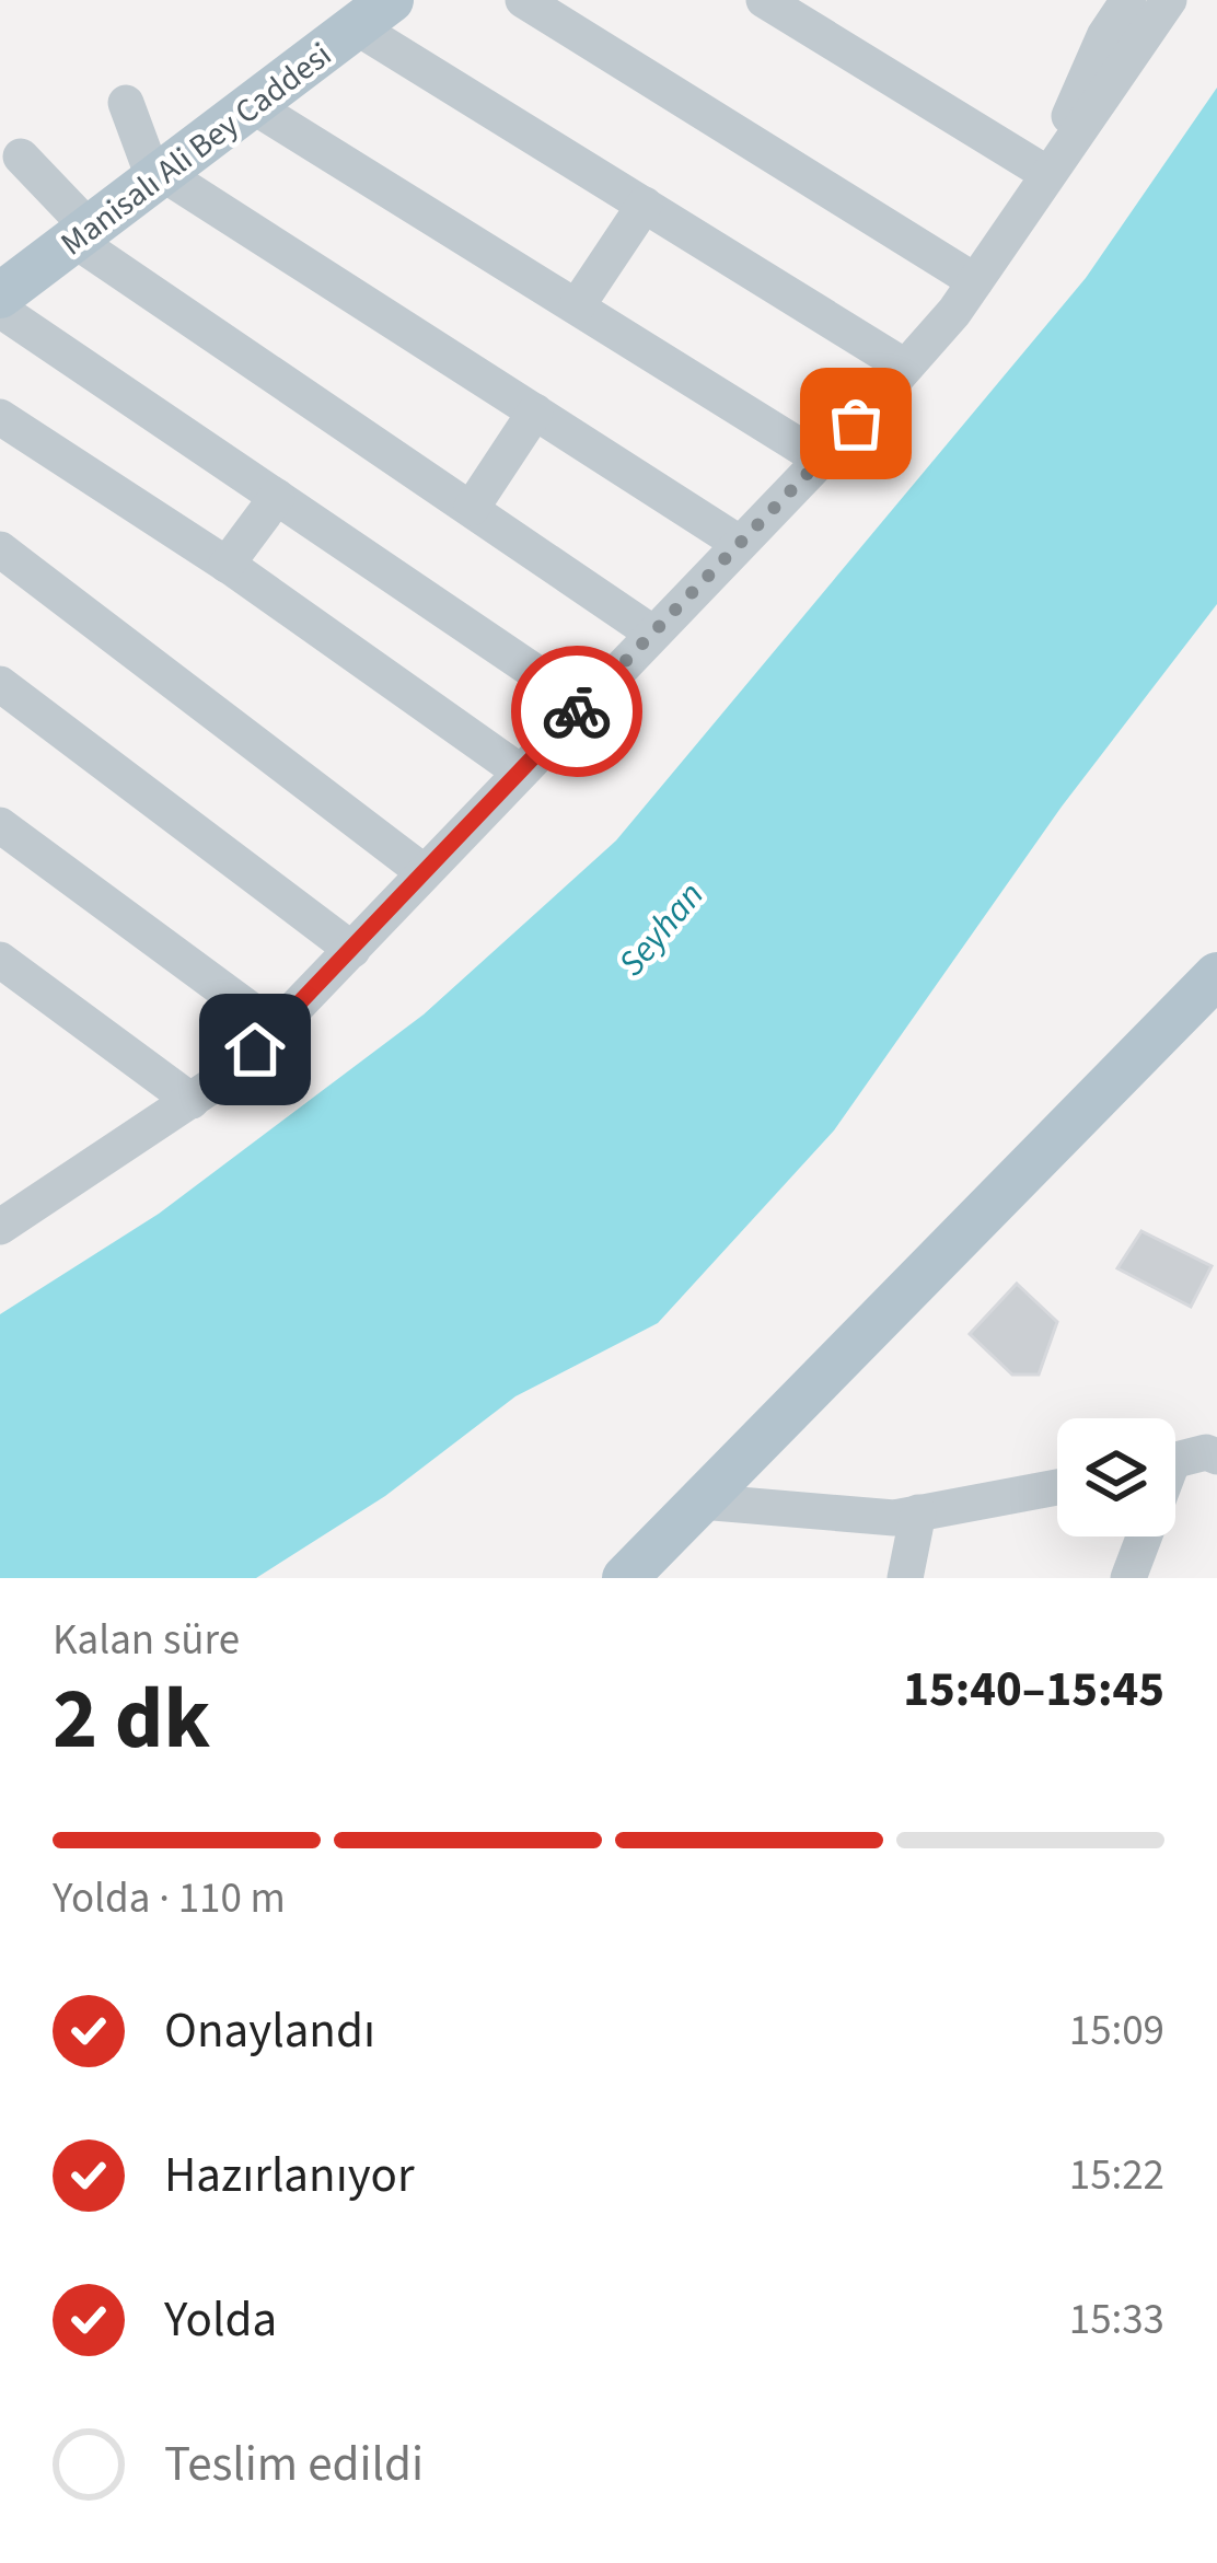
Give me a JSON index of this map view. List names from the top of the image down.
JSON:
{
  "streets": {
    "main road": ["Manisalı Ali Bey Caddesi"]
  },
  "water": ["Seyhan"],
  "page": {
    "heading": ["2 dk", "Kalan süre", "15:40–15:45"],
    "bar": "Yolda · 110 m",
    "list": [
      ["Onaylandı", "15:09"],
      ["Hazırlanıyor", "15:22"],
      ["Yolda", "15:33"],
      "Teslim edildi"
    ]
  }
}
